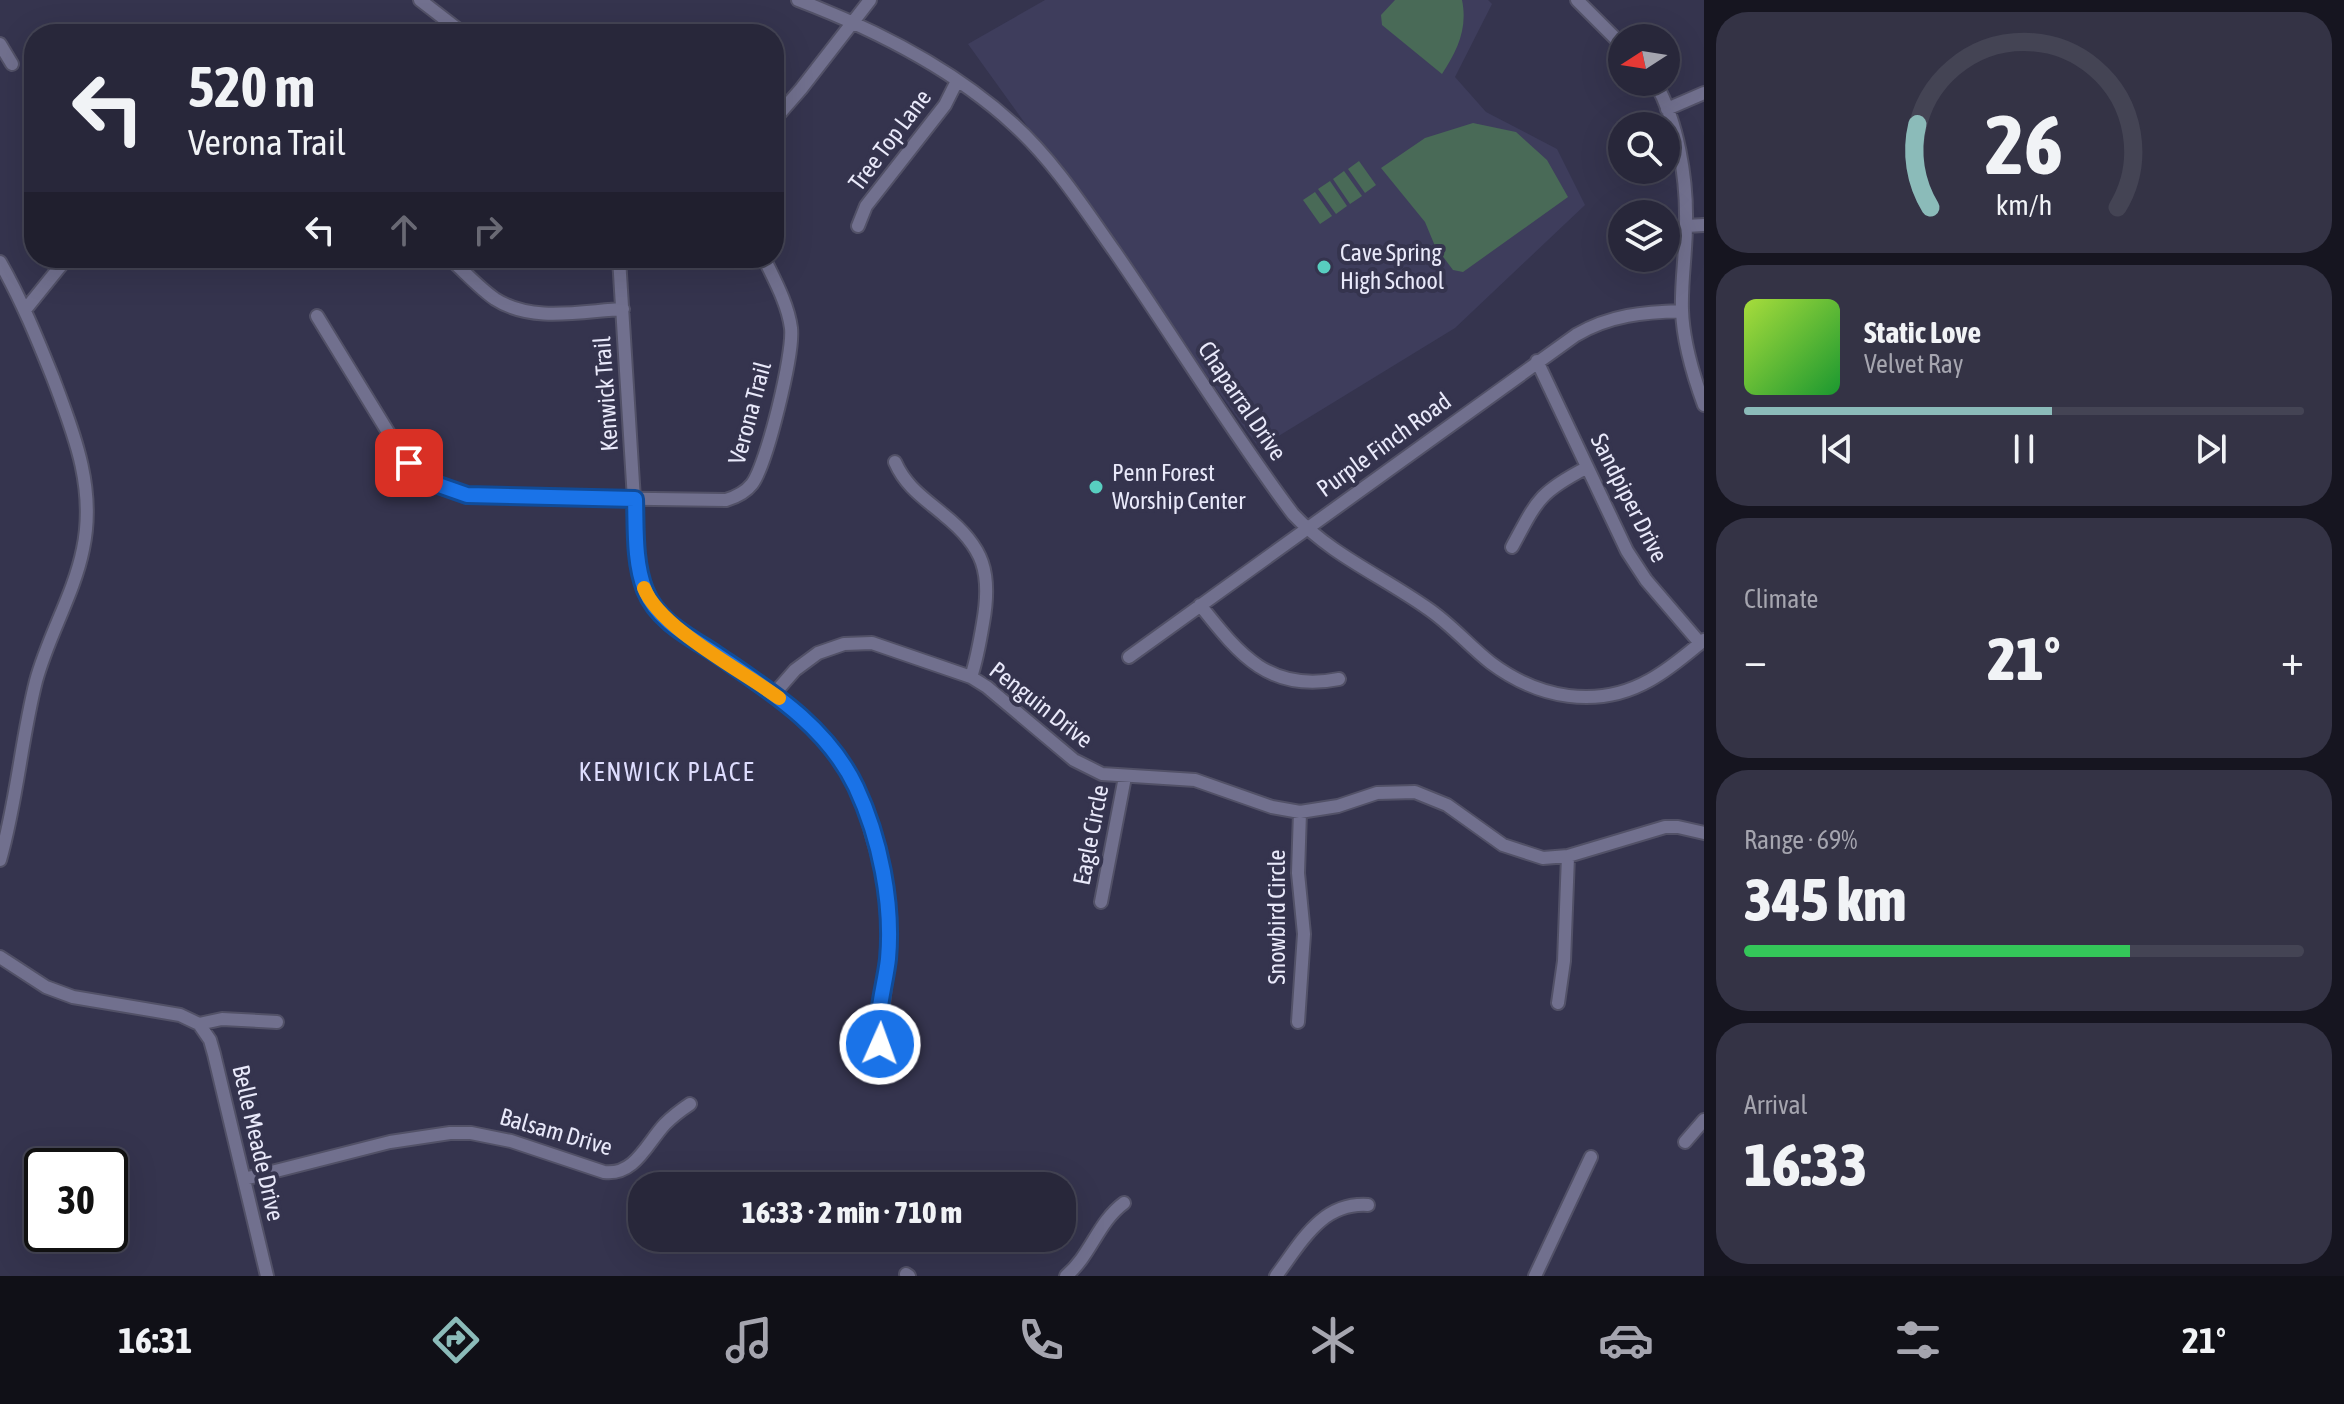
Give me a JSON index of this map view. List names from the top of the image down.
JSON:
{
  "streets": {
    "street": [
      "Tree Top Lane",
      "Kenwick Trail",
      "Chaparral Drive",
      "Verona Trail",
      "Purple Finch Road",
      "Sandpiper Drive",
      "Penguin Drive",
      "Eagle Circle",
      "Snowbird Circle",
      "Balsam Drive",
      "Belle Meade Drive"
    ]
  },
  "crossings": [
    ["Tree Top Lane", "Chaparral Drive"],
    ["Kenwick Trail", "Verona Trail"],
    ["Kenwick Trail", "Penguin Drive"],
    ["Chaparral Drive", "Purple Finch Road"],
    ["Chaparral Drive", "Sandpiper Drive"],
    ["Purple Finch Road", "Sandpiper Drive"],
    ["Penguin Drive", "Eagle Circle"],
    ["Penguin Drive", "Snowbird Circle"],
    ["Balsam Drive", "Belle Meade Drive"]
  ],
  "districts": ["KENWICK PLACE"],
  "places": ["Cave Spring High School", "Penn Forest Worship Center"],
  "north": "left",
  "page": {
    "turn": ["520 m", "Verona Trail"],
    "song": ["Static Love", "Velvet Ray"],
    "tile": [
      "Climate",
      ["Range · 69%", "345 km"],
      ["Arrival", "16:33"]
    ],
    "heat": ["−", "21°", "+"],
    "limit": "30",
    "trip": "16:33 · 2 min · 710 m",
    "tabs": ["16:31", "21°"],
    "gauge": ["26", "km/h"]
  }
}
